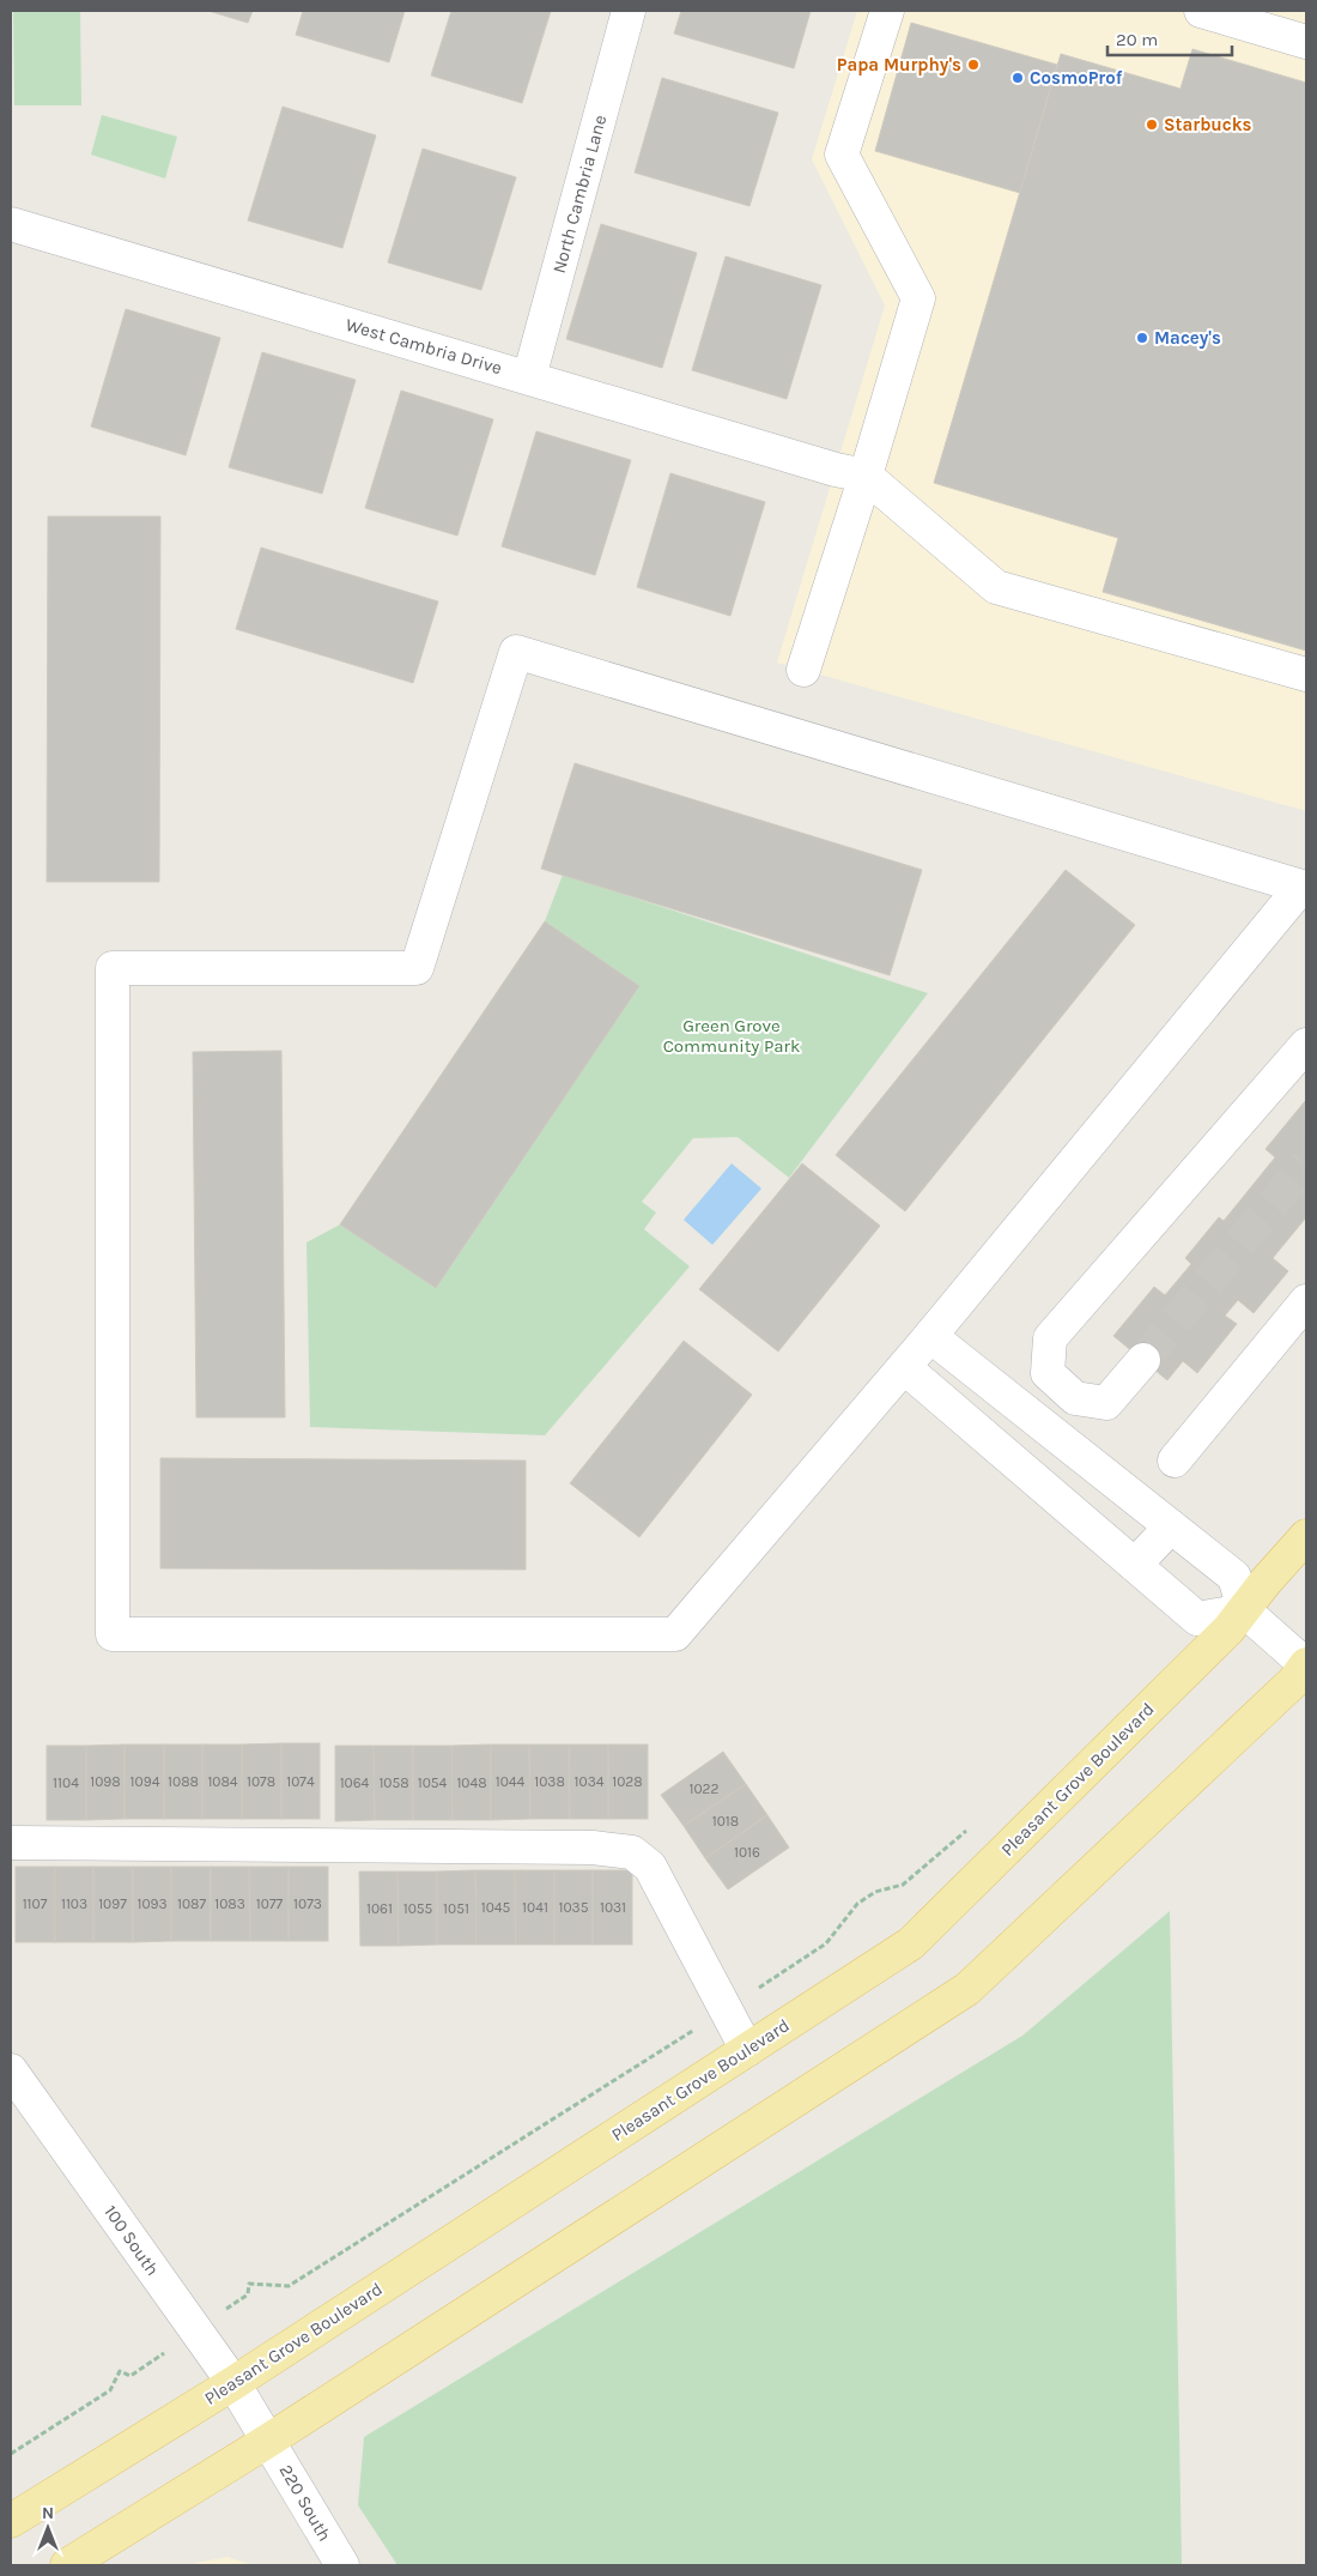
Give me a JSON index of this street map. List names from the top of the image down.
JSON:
{
  "streets": {
    "main road": ["Pleasant Grove Boulevard"],
    "street": [
      "North Cambria Lane",
      "West Cambria Drive",
      "100 South",
      "220 South"
    ]
  },
  "crossings": [
    ["North Cambria Lane", "West Cambria Drive"],
    ["Pleasant Grove Boulevard", "100 South"],
    ["100 South", "220 South"]
  ],
  "parks": ["Green Grove Community Park"],
  "places": [
    "Papa Murphy's",
    "CosmoProf",
    "Starbucks",
    "Macey's"
  ],
  "house_numbers": [
    "1098",
    "1094",
    "1088",
    "1084",
    "1078",
    "1074",
    "1044",
    "1038",
    "1034",
    "1028",
    "1104",
    "1064",
    "1058",
    "1054",
    "1048",
    "1022",
    "1018",
    "1016",
    "1107",
    "1103",
    "1097",
    "1093",
    "1087",
    "1083",
    "1077",
    "1073",
    "1045",
    "1041",
    "1035",
    "1031",
    "1061",
    "1055",
    "1051"
  ],
  "scale_bar": "20 m",
  "north": "top"
}
